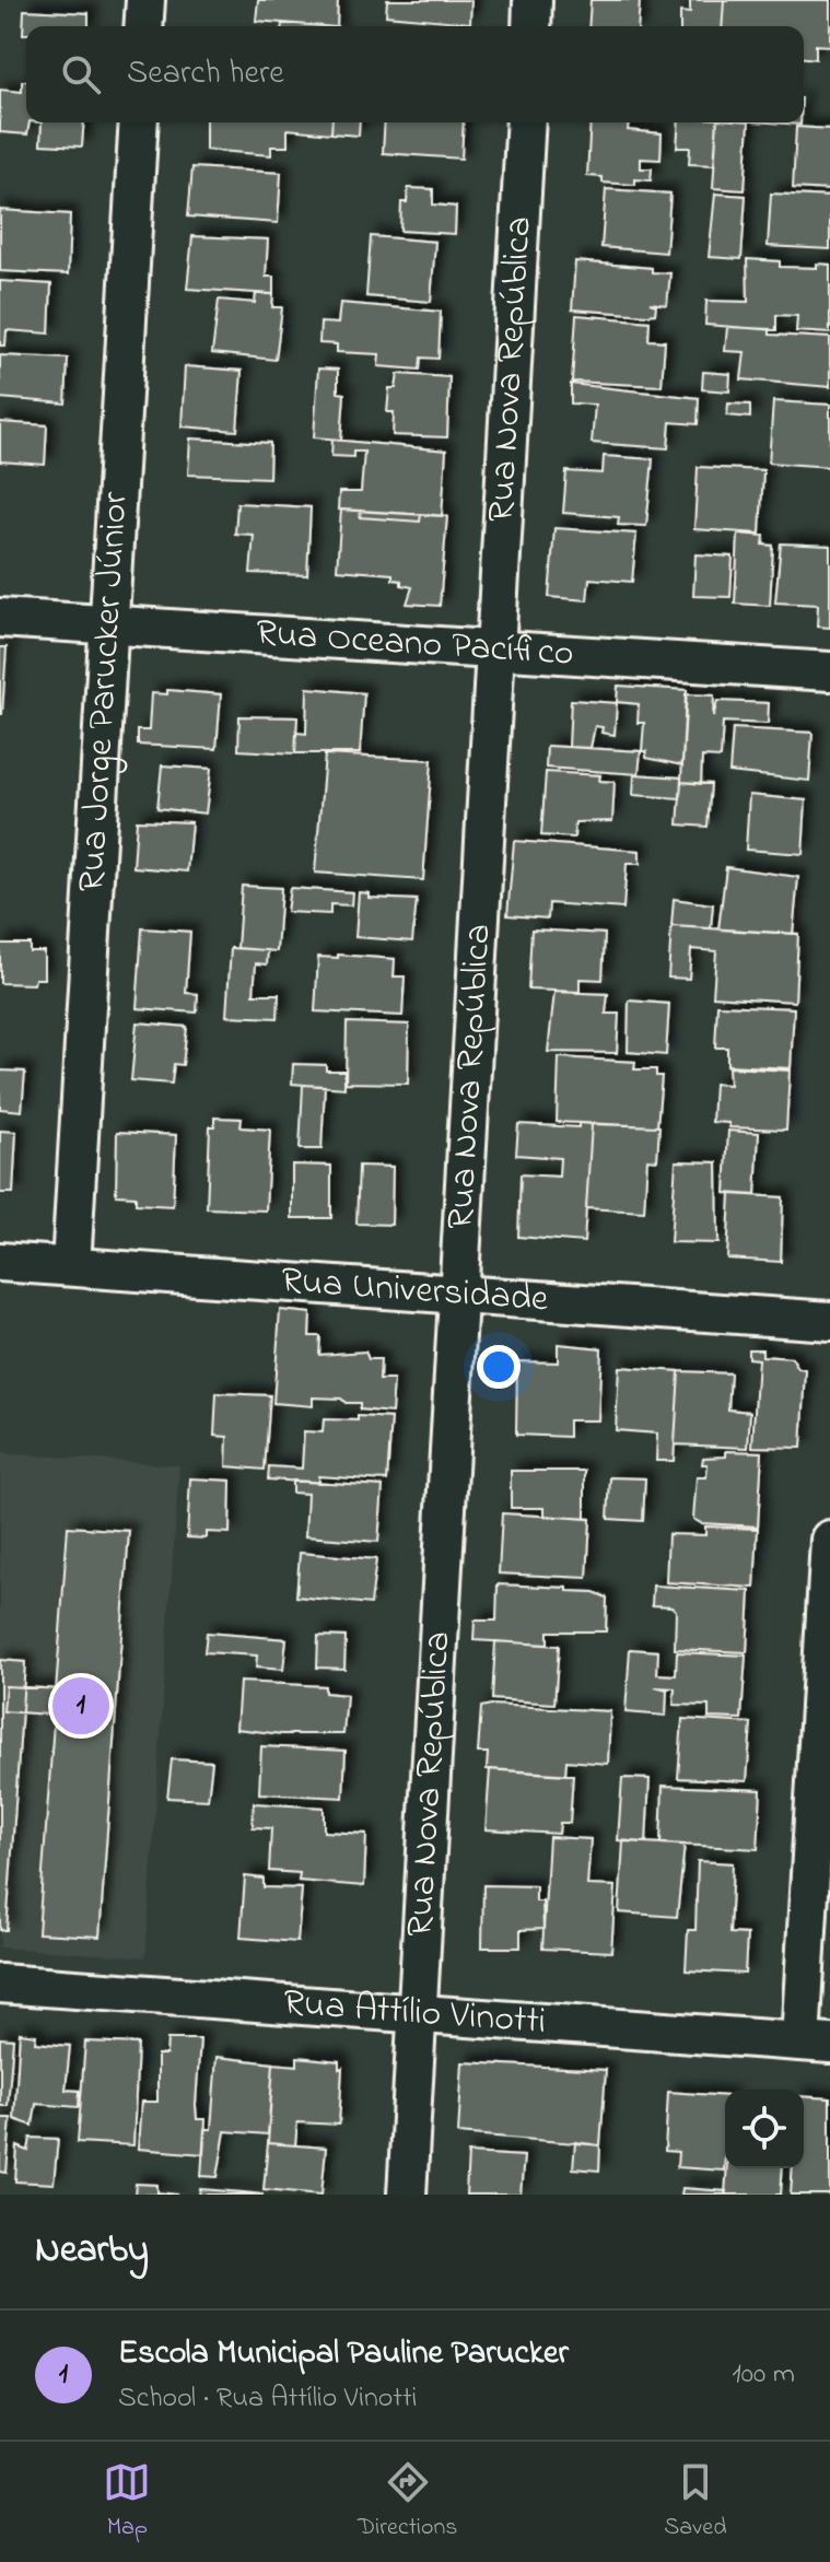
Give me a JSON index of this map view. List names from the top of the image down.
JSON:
{
  "streets": {
    "street": [
      "Rua Nova República",
      "Rua Oceano Pacífico",
      "Rua Jorge Parucker Júnior",
      "Rua Universidade",
      "Rua Attílio Vinotti"
    ]
  },
  "crossings": [
    ["Rua Nova República", "Rua Oceano Pacífico"],
    ["Rua Nova República", "Rua Universidade"],
    ["Rua Nova República", "Rua Attílio Vinotti"],
    ["Rua Oceano Pacífico", "Rua Jorge Parucker Júnior"],
    ["Rua Jorge Parucker Júnior", "Rua Universidade"]
  ],
  "page": {
    "search": "Search here",
    "pins": "1",
    "heading": "Nearby",
    "list": [
      {
        "mark": "1",
        "name": "Escola Municipal Pauline Parucker",
        "note": "School · Rua Attílio Vinotti",
        "value": "100 m"
      }
    ],
    "nav": ["Map", "Directions", "Saved"]
  }
}
